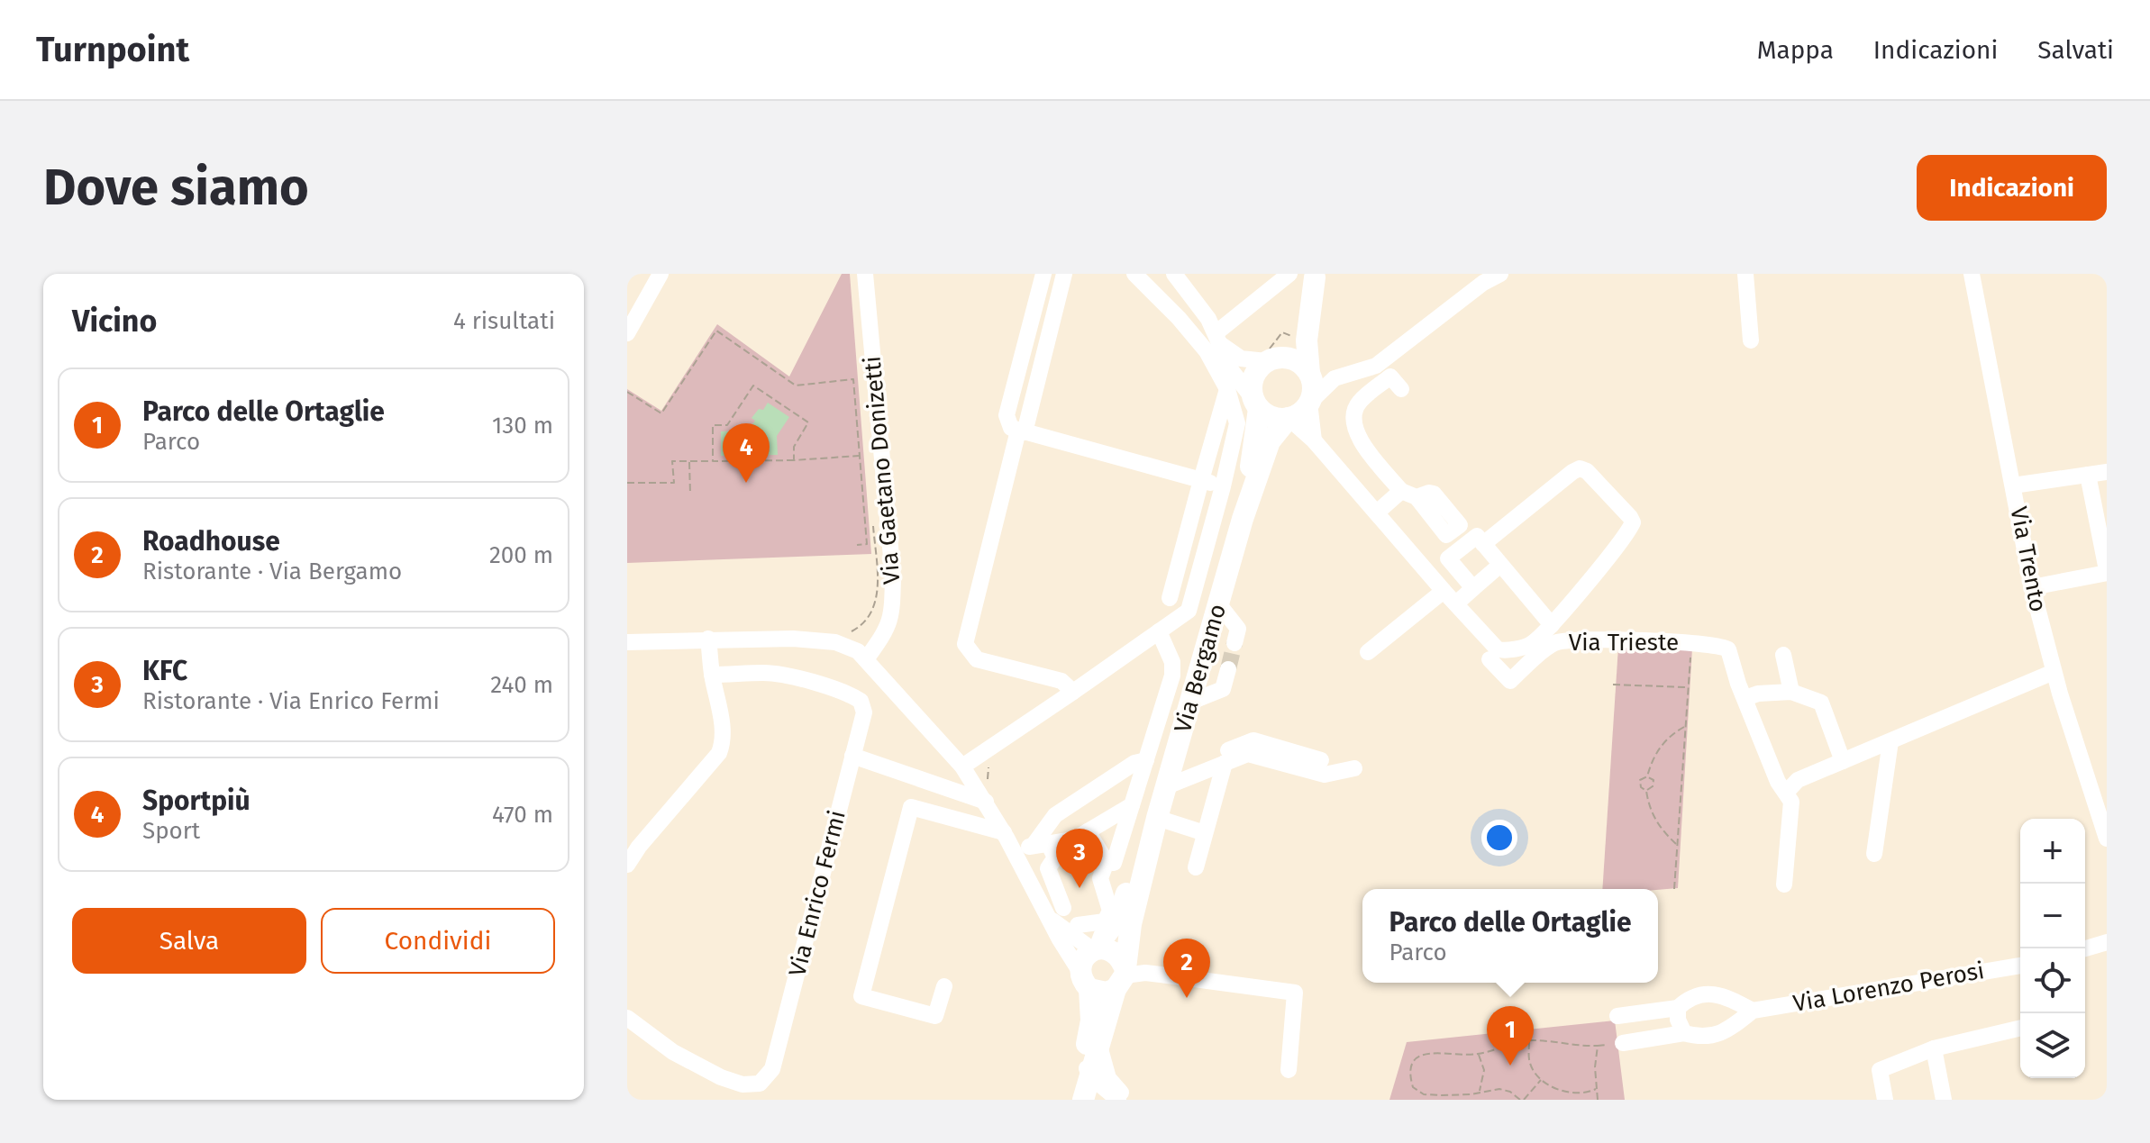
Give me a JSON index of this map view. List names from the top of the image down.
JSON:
{
  "streets": {
    "main road": ["Via Bergamo"],
    "street": [
      "Via Gaetano Donizetti",
      "Via Trento",
      "Via Trieste",
      "Via Enrico Fermi",
      "Via Lorenzo Perosi"
    ]
  },
  "page": {
    "header": "Turnpoint",
    "nav": ["Mappa", "Indicazioni", "Salvati"],
    "buttons": [
      "Indicazioni",
      ["Salva", "Condividi"]
    ],
    "title": "Dove siamo",
    "heading": ["Vicino", "4 risultati"],
    "list": [
      {
        "mark": "1",
        "name": "Parco delle Ortaglie",
        "note": "Parco",
        "value": "130 m"
      },
      {
        "mark": "2",
        "name": "Roadhouse",
        "note": "Ristorante · Via Bergamo",
        "value": "200 m"
      },
      {
        "mark": "3",
        "name": "KFC",
        "note": "Ristorante · Via Enrico Fermi",
        "value": "240 m"
      },
      {
        "mark": "4",
        "name": "Sportpiù",
        "note": "Sport",
        "value": "470 m"
      }
    ],
    "pins": [
      "4",
      "3",
      "2",
      "1"
    ],
    "map_buttons": ["+", "−"],
    "popup": ["Parco delle Ortaglie", "Parco"]
  }
}
